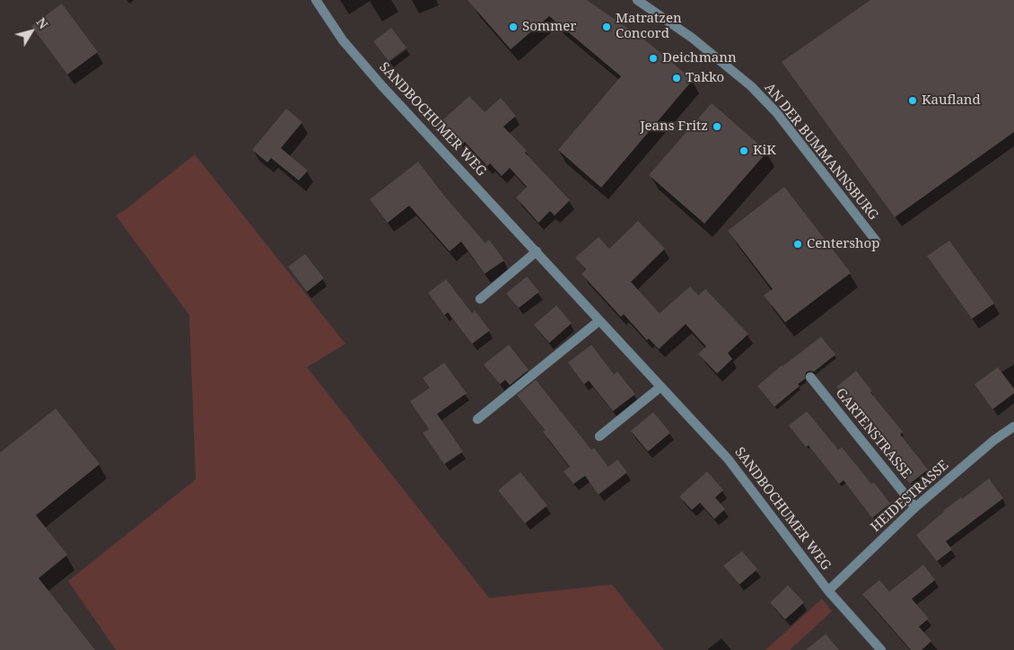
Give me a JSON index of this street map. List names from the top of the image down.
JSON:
{
  "streets": {
    "street": [
      "SANDBOCHUMER WEG",
      "AN DER BUMMANNSBURG",
      "GARTENSTRASSE",
      "HEIDESTRASSE"
    ]
  },
  "crossings": [
    ["SANDBOCHUMER WEG", "HEIDESTRASSE"],
    ["GARTENSTRASSE", "HEIDESTRASSE"]
  ],
  "places": [
    "Sommer",
    "Matratzen Concord",
    "Deichmann",
    "Takko",
    "Kaufland",
    "Jeans Fritz",
    "KiK",
    "Centershop"
  ],
  "north": "top right"
}
